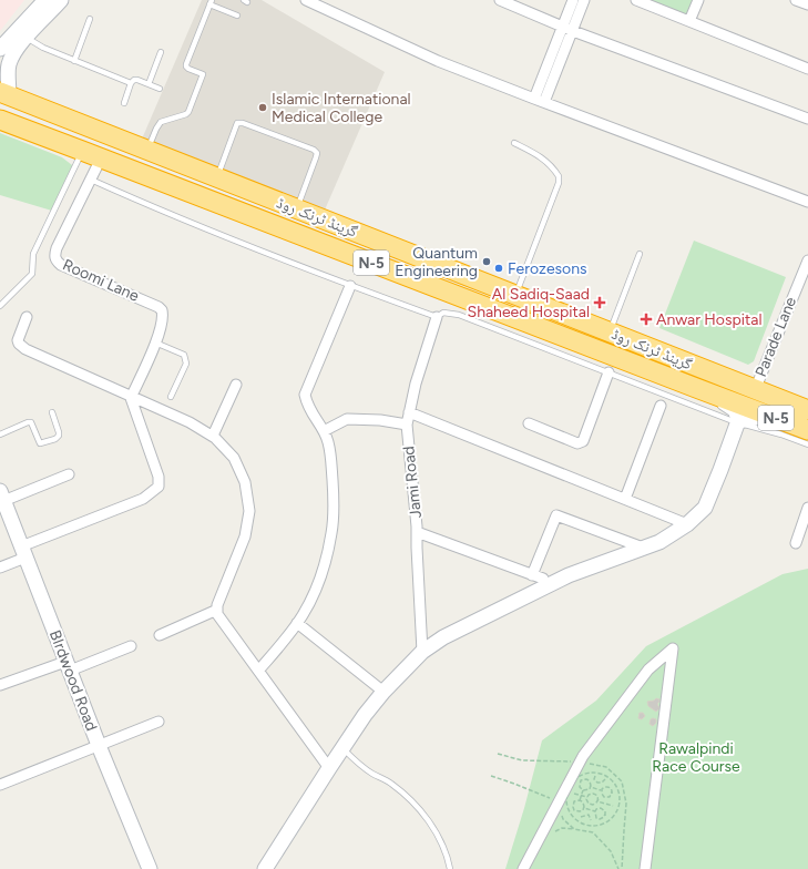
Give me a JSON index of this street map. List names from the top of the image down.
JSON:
{
  "streets": {
    "highway": ["گرینڈ ٹرنک روڈ", "N-5"],
    "street": [
      "Roomi Lane",
      "Parade Lane",
      "Jami Road",
      "BIrdwood Road"
    ]
  },
  "crossings": [
    ["گرینڈ ٹرنک روڈ", "Roomi Lane"],
    ["گرینڈ ٹرنک روڈ", "Parade Lane"]
  ],
  "parks": ["Rawalpindi Race Course"],
  "places": {
    "other": ["Islamic International Medical College", "Quantum Engineering", "Ferozesons"],
    "health": ["Al Sadiq-Saad Shaheed Hospital", "Anwar Hospital"]
  }
}
